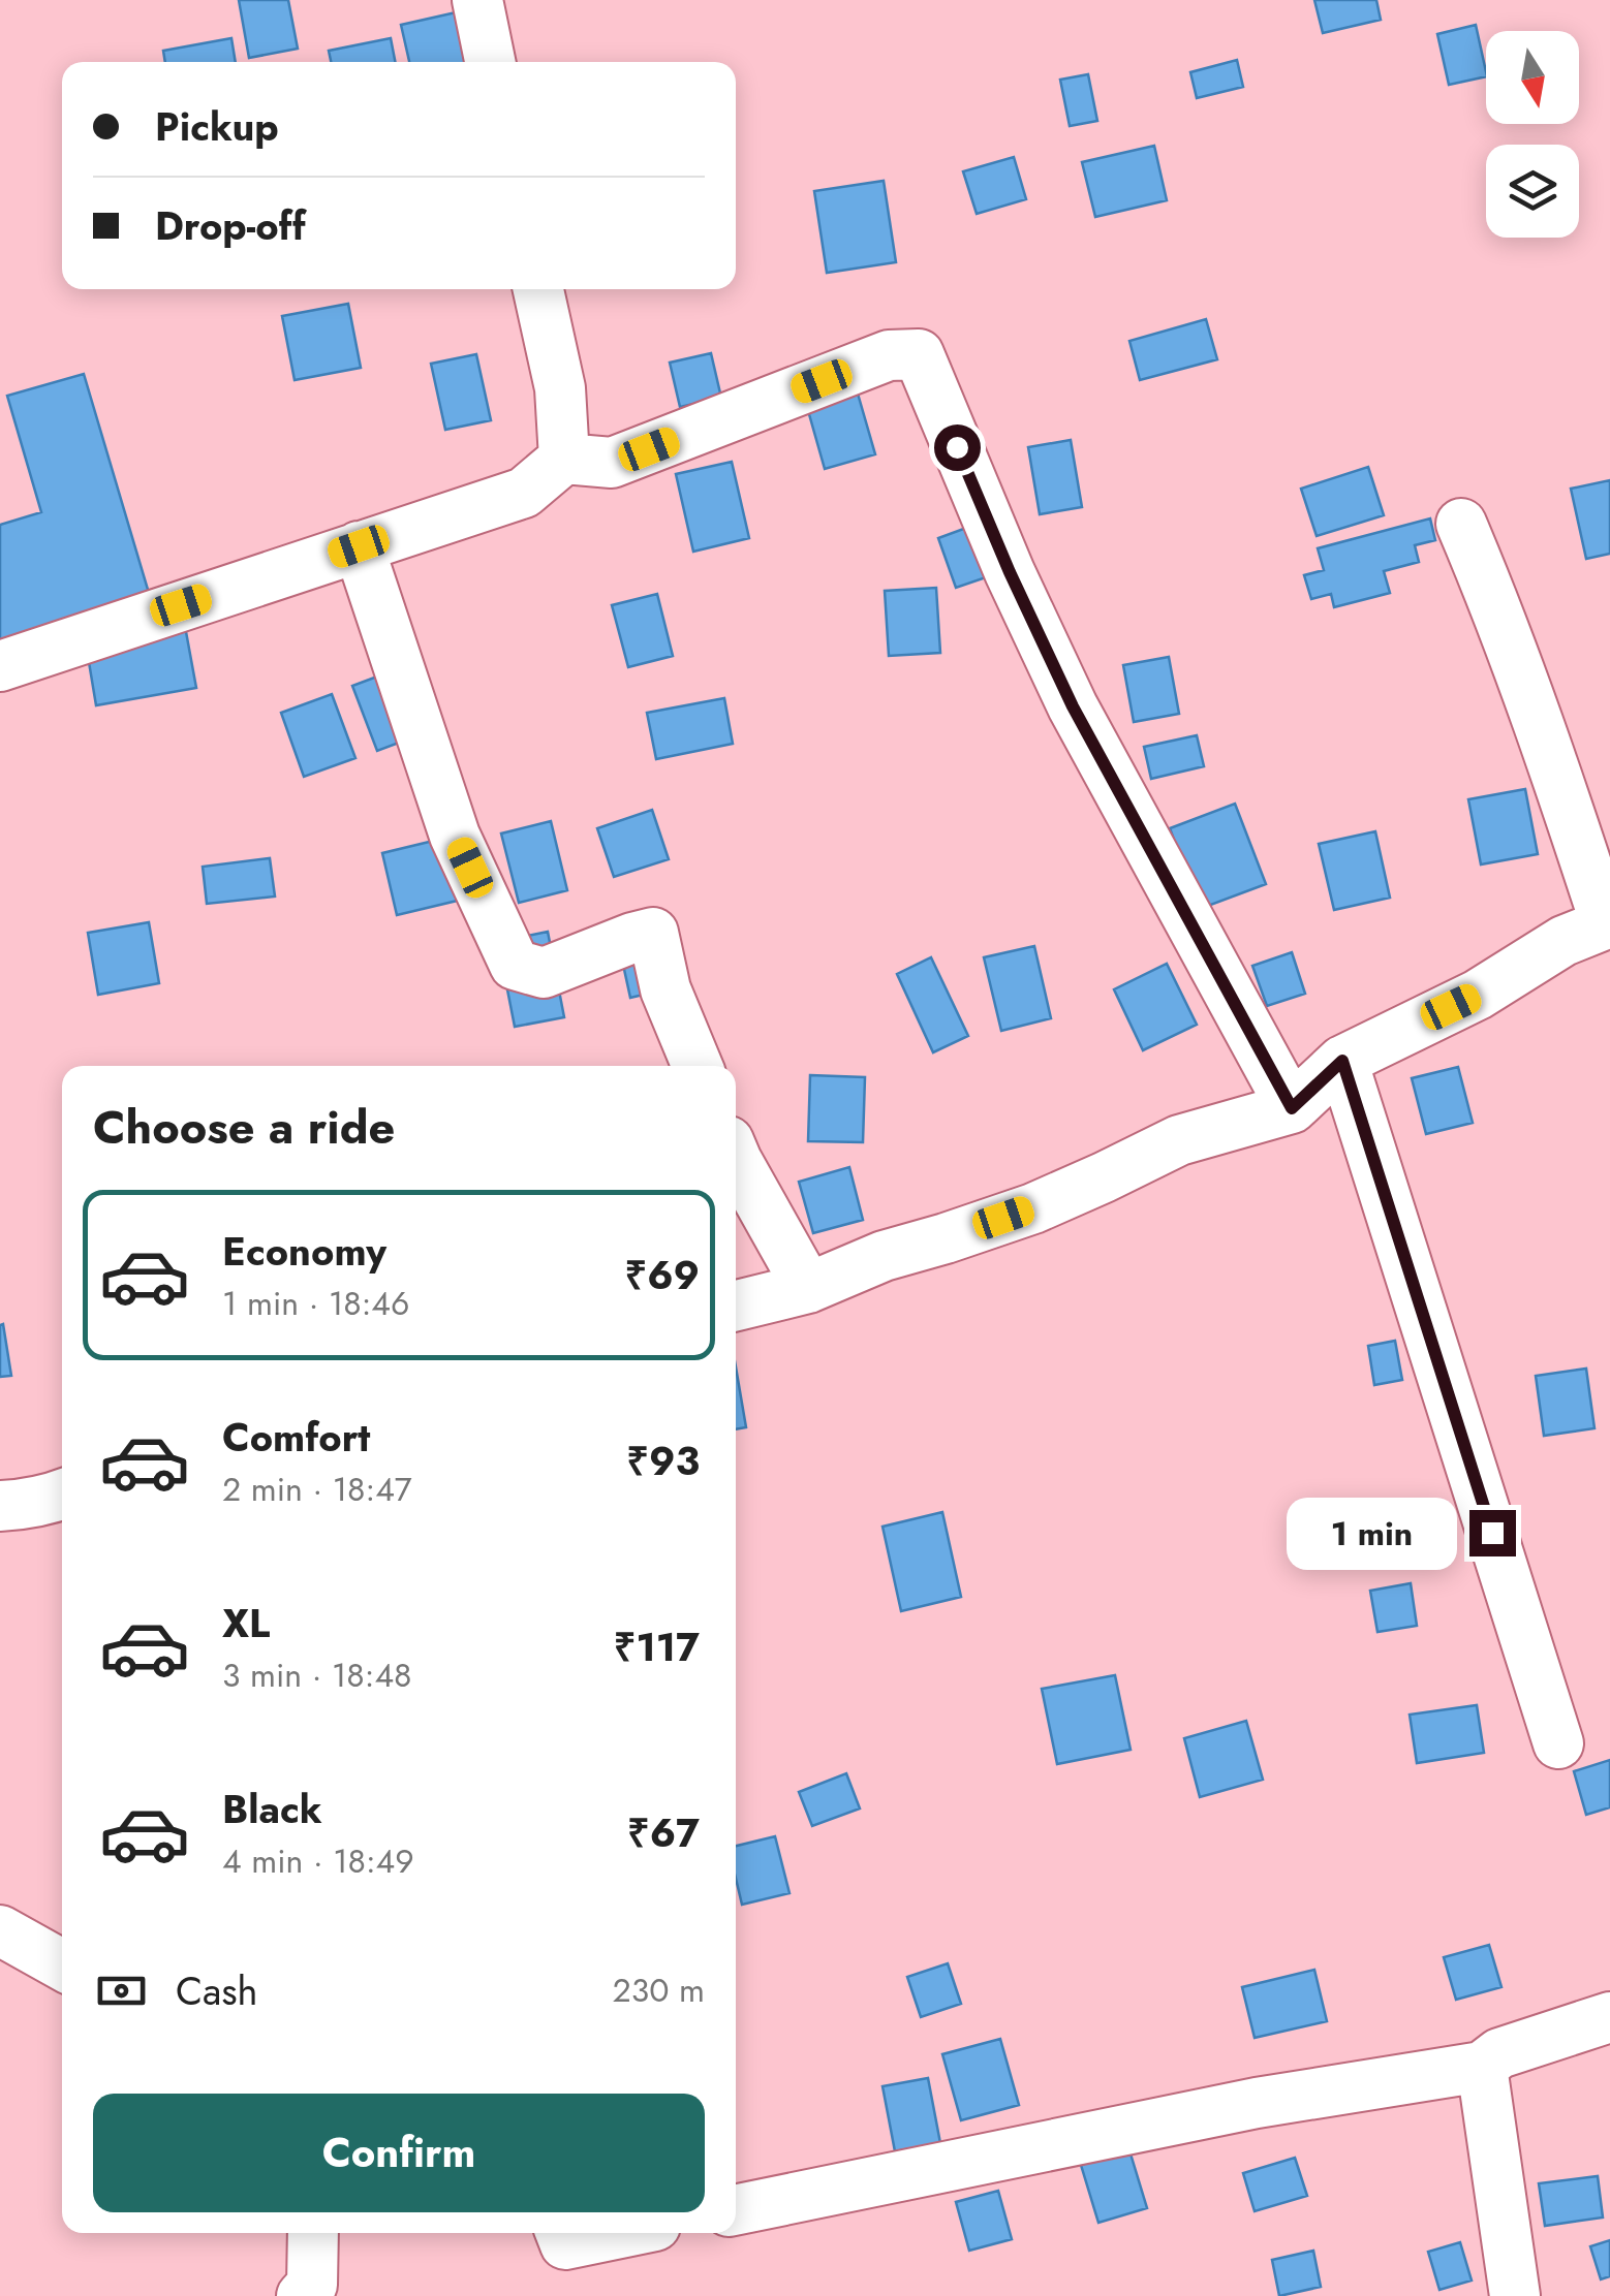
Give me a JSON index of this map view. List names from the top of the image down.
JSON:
{
  "north": "bottom",
  "page": {
    "banner": ["Pickup", "Drop-off"],
    "heading": "Choose a ride",
    "list": [
      {
        "name": "Economy",
        "note": "1 min · 18:46",
        "value": "₹69"
      },
      {
        "name": "Comfort",
        "note": "2 min · 18:47",
        "value": "₹93"
      },
      {
        "name": "XL",
        "note": "3 min · 18:48",
        "value": "₹117"
      },
      {
        "name": "Black",
        "note": "4 min · 18:49",
        "value": "₹67"
      }
    ],
    "bubble": "1 min",
    "pay": ["Cash", "230 m"],
    "buttons": "Confirm"
  }
}
